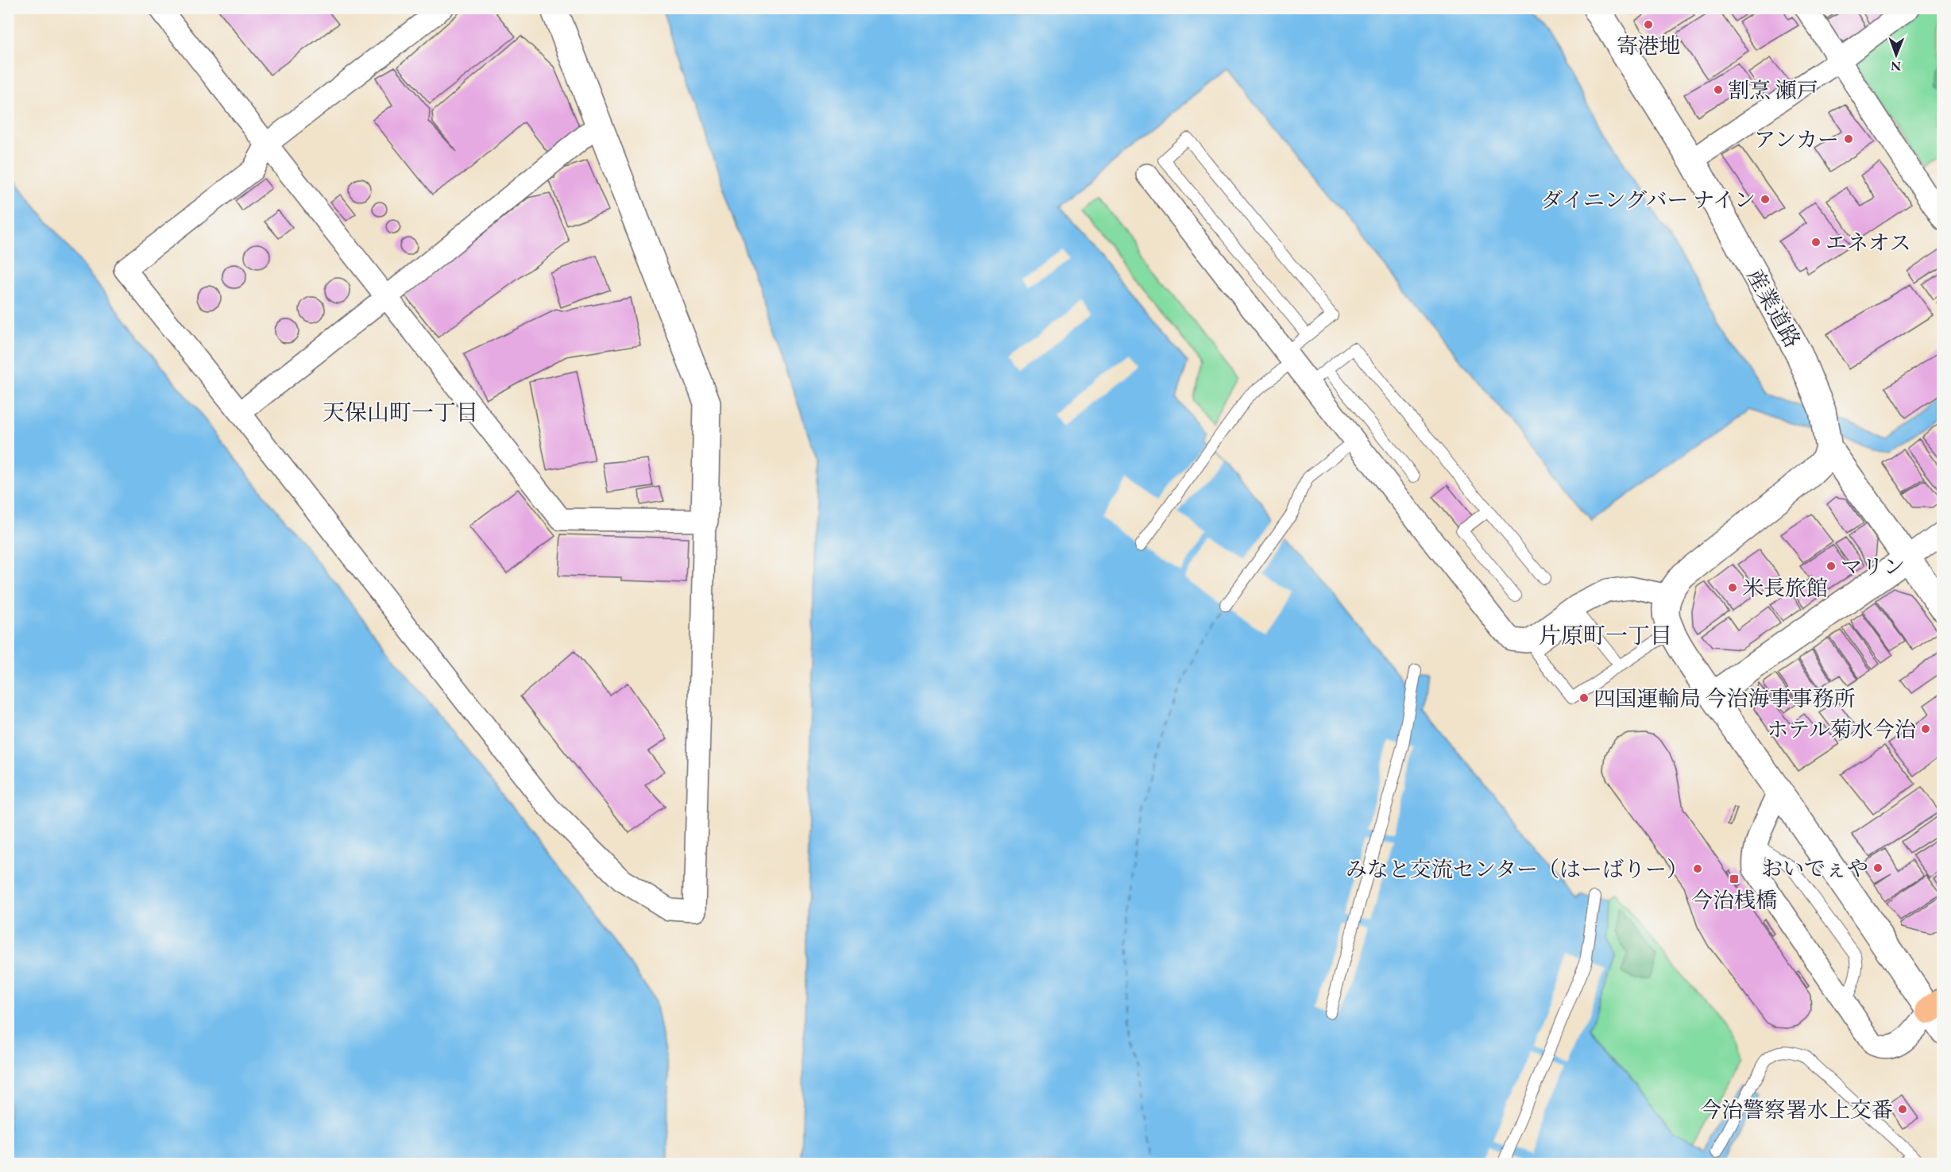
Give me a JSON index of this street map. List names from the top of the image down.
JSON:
{
  "streets": {
    "street": ["産業道路"]
  },
  "districts": ["天保山町一丁目", "片原町一丁目"],
  "places": {
    "other": [
      "寄港地",
      "割烹 瀬戸",
      "アンカー",
      "ダイニングバー ナイン",
      "エネオス",
      "マリン",
      "米長旅館",
      "四国運輸局 今治海事事務所",
      "ホテル菊水今治",
      "おいでぇや",
      "みなと交流センター（はーばりー）",
      "今治警察署水上交番"
    ],
    "transit": ["今治桟橋"]
  },
  "north": "bottom"
}
